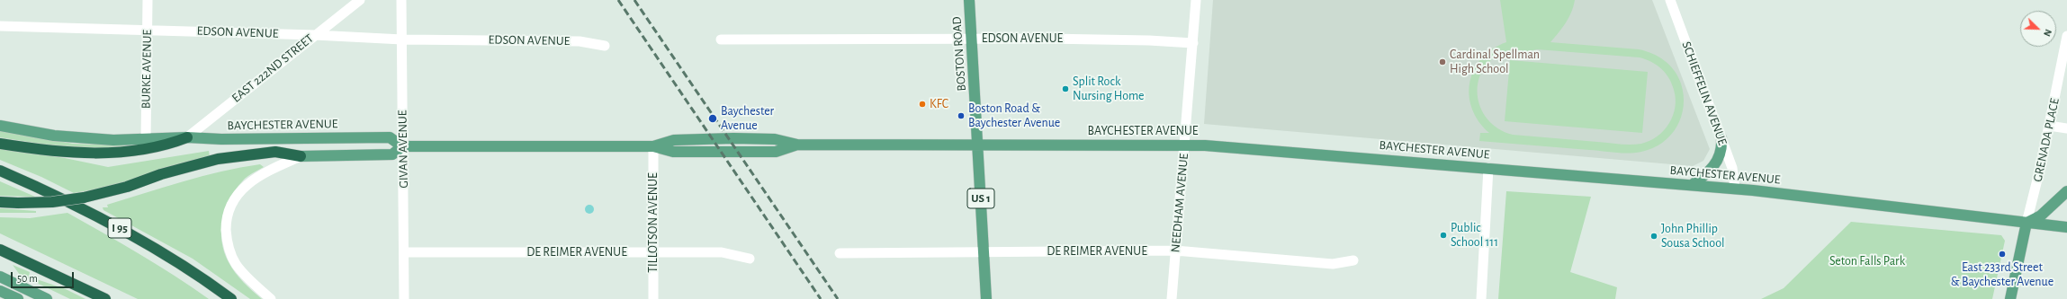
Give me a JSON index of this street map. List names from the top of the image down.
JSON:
{
  "streets": {
    "highway": ["I 95"],
    "main road": ["BOSTON ROAD", "BAYCHESTER AVENUE", "US 1"],
    "street": [
      "EDSON AVENUE",
      "EAST 222ND STREET",
      "BURKE AVENUE",
      "SCHIEFFELIN AVENUE",
      "GRENADA PLACE",
      "GIVAN AVENUE",
      "NEEDHAM AVENUE",
      "TILLOTSON AVENUE",
      "DE REIMER AVENUE"
    ]
  },
  "crossings": [
    ["EDSON AVENUE", "BOSTON ROAD"],
    ["EDSON AVENUE", "EAST 222ND STREET"],
    ["EDSON AVENUE", "BURKE AVENUE"],
    ["EDSON AVENUE", "GIVAN AVENUE"],
    ["EDSON AVENUE", "NEEDHAM AVENUE"],
    ["BOSTON ROAD", "BAYCHESTER AVENUE"],
    ["BOSTON ROAD", "DE REIMER AVENUE"],
    ["EAST 222ND STREET", "BAYCHESTER AVENUE"],
    ["BURKE AVENUE", "BAYCHESTER AVENUE"],
    ["SCHIEFFELIN AVENUE", "BAYCHESTER AVENUE"],
    ["BAYCHESTER AVENUE", "GRENADA PLACE"],
    ["BAYCHESTER AVENUE", "GIVAN AVENUE"],
    ["BAYCHESTER AVENUE", "NEEDHAM AVENUE"],
    ["BAYCHESTER AVENUE", "TILLOTSON AVENUE"],
    ["GIVAN AVENUE", "DE REIMER AVENUE"],
    ["NEEDHAM AVENUE", "DE REIMER AVENUE"],
    ["TILLOTSON AVENUE", "DE REIMER AVENUE"]
  ],
  "parks": ["Seton Falls Park"],
  "places": [
    "Cardinal Spellman High School",
    "Split Rock Nursing Home",
    "KFC",
    "Boston Road & Baychester Avenue",
    "Baychester Avenue",
    "Public School 111",
    "John Phillip Sousa School",
    "East 233rd Street & Baychester Avenue"
  ],
  "scale_bar": "50 m",
  "north": "bottom right"
}
